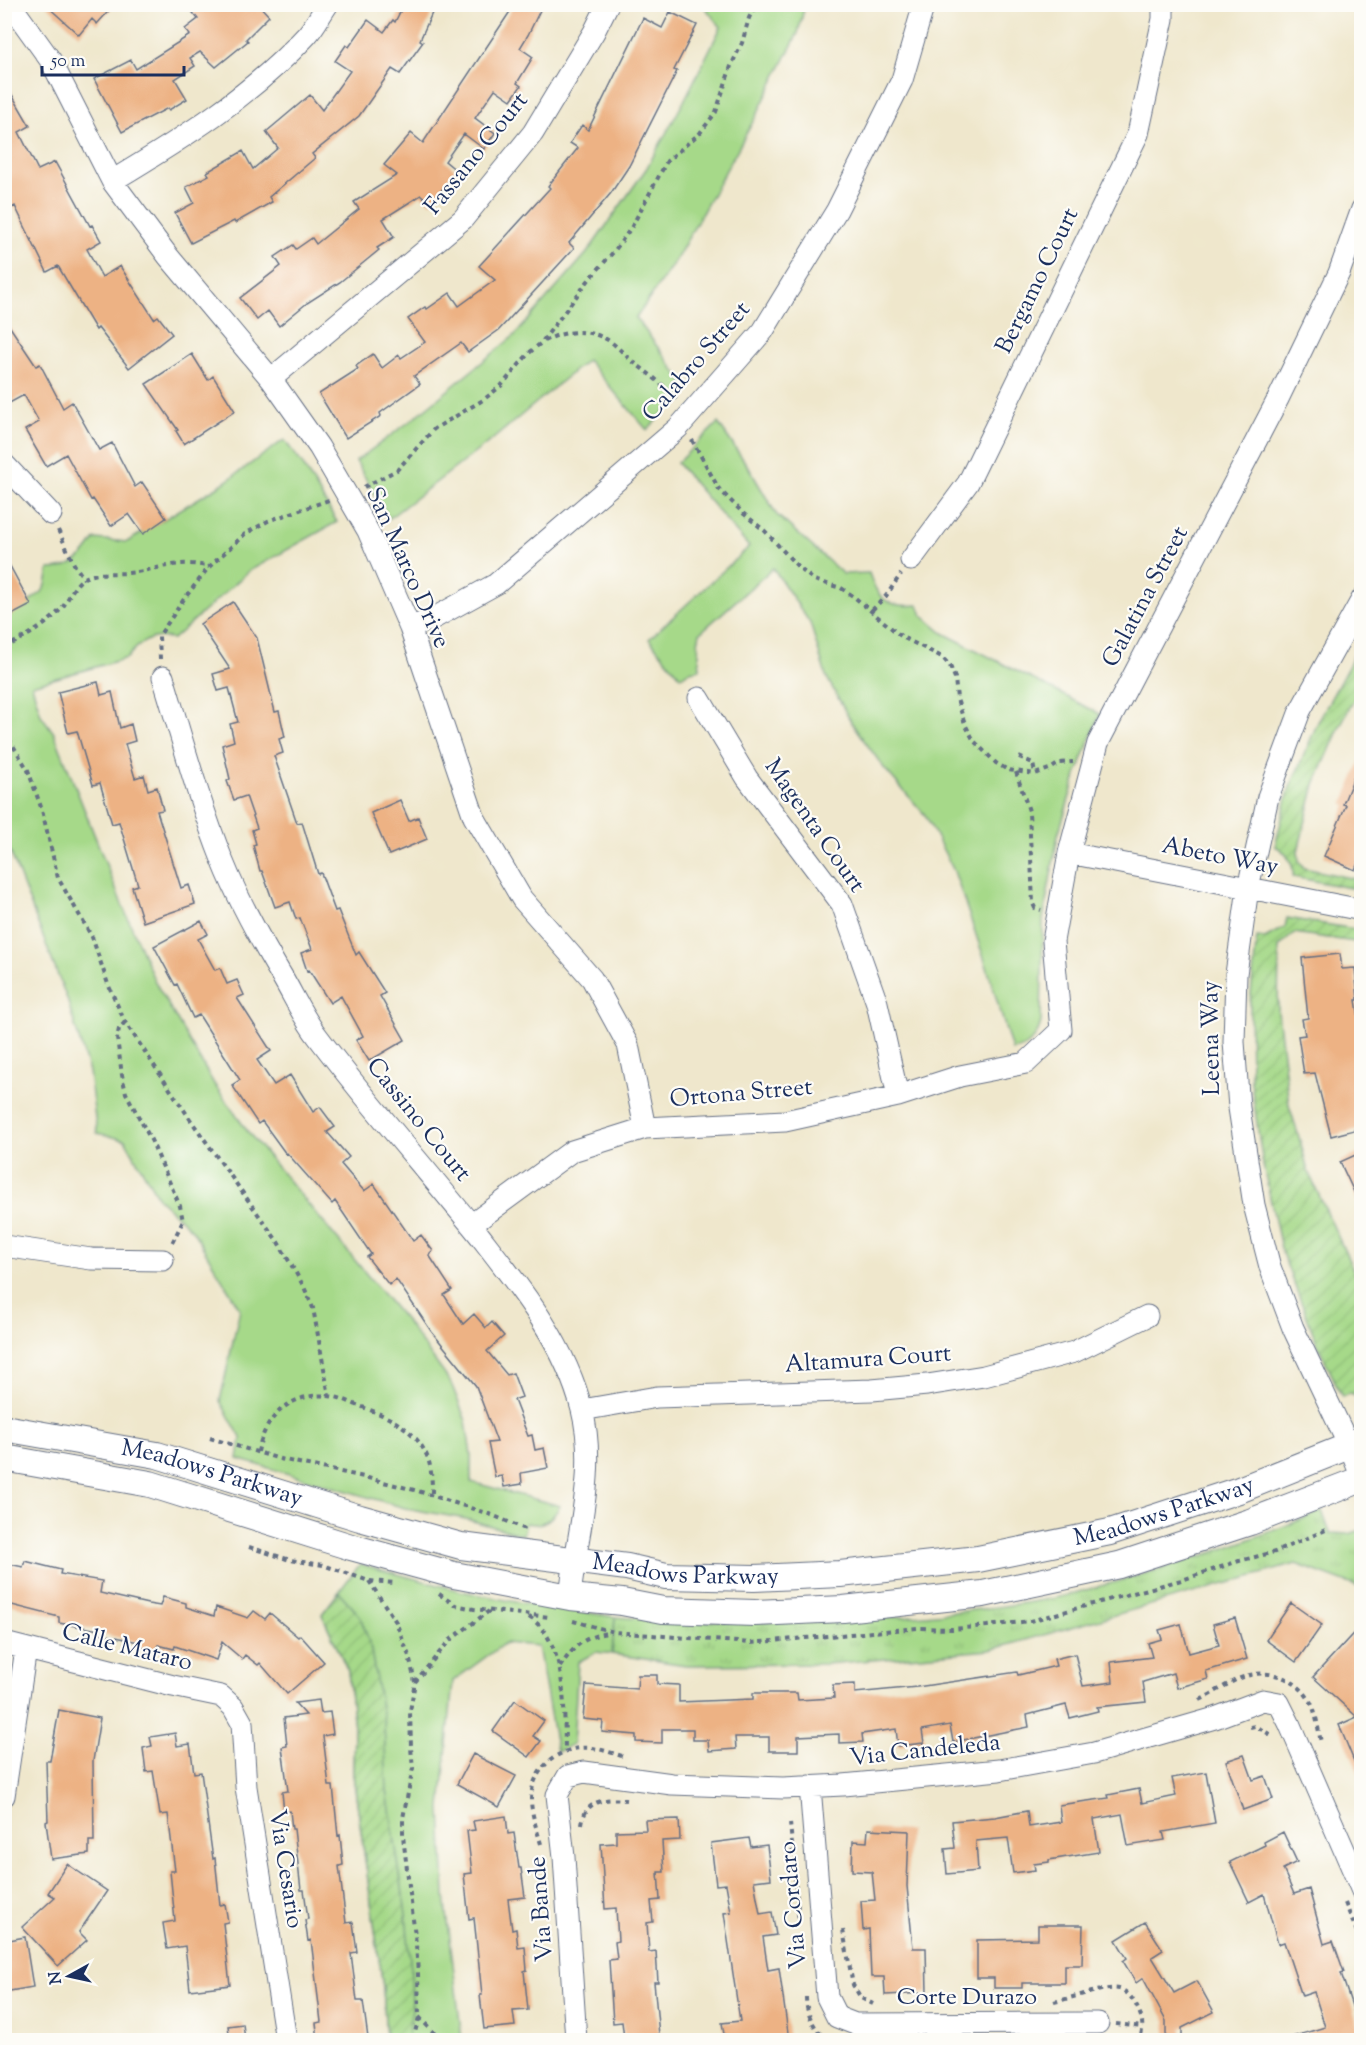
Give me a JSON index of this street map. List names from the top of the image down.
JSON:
{
  "streets": {
    "main road": ["Meadows Parkway"],
    "street": [
      "Fassano Court",
      "Bergamo Court",
      "Calabro Street",
      "San Marco Drive",
      "Galatina Street",
      "Magenta Court",
      "Abeto Way",
      "Leena Way",
      "Ortona Street",
      "Cassino Court",
      "Altamura Court",
      "Calle Mataro",
      "Via Candeleda",
      "Via Cesario",
      "Via Cordaro",
      "Via Bande",
      "Corte Durazo"
    ]
  },
  "crossings": [
    ["Fassano Court", "San Marco Drive"],
    ["Calabro Street", "San Marco Drive"],
    ["San Marco Drive", "Ortona Street"],
    ["Galatina Street", "Abeto Way"],
    ["Galatina Street", "Ortona Street"],
    ["Magenta Court", "Ortona Street"],
    ["Abeto Way", "Leena Way"],
    ["Leena Way", "Meadows Parkway"],
    ["Ortona Street", "Cassino Court"],
    ["Cassino Court", "Altamura Court"],
    ["Cassino Court", "Meadows Parkway"],
    ["Calle Mataro", "Via Cesario"],
    ["Via Candeleda", "Via Cordaro"],
    ["Via Candeleda", "Via Bande"],
    ["Via Cordaro", "Corte Durazo"]
  ],
  "scale_bar": "50 m",
  "north": "left"
}
